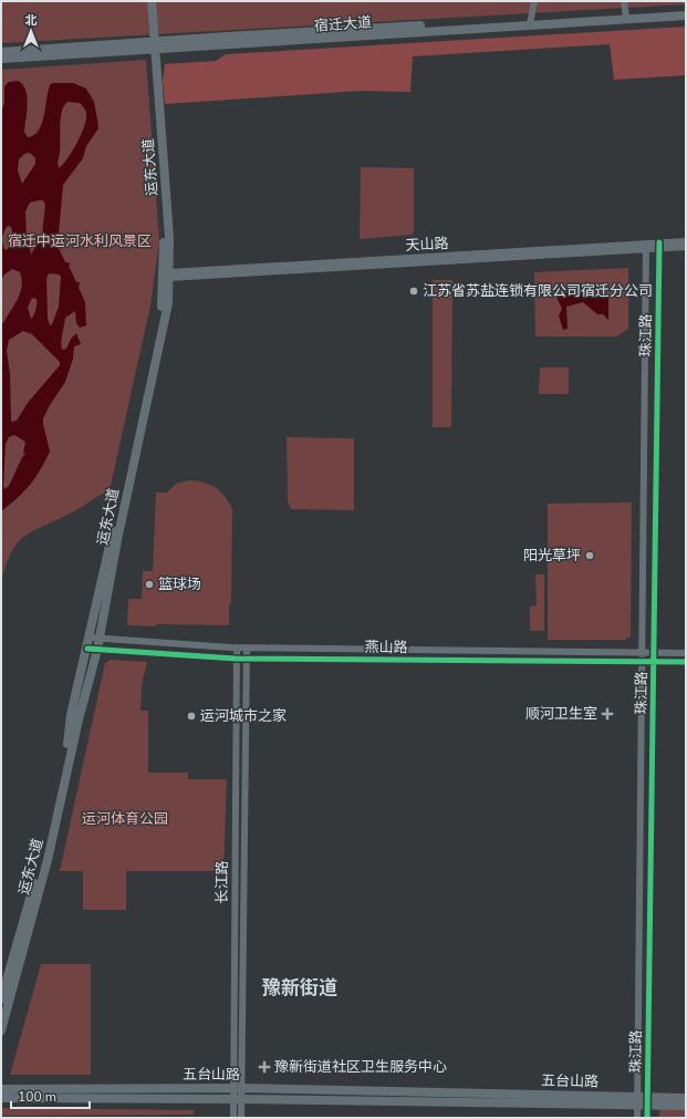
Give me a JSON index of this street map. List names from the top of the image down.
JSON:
{
  "streets": {
    "main road": ["宿迁大道", "运东大道", "五台山路"],
    "street": [
      "天山路",
      "珠江路",
      "燕山路",
      "长江路"
    ]
  },
  "crossings": [
    ["宿迁大道", "运东大道"],
    ["运东大道", "天山路"],
    ["运东大道", "燕山路"],
    ["天山路", "珠江路"],
    ["珠江路", "燕山路"],
    ["珠江路", "五台山路"],
    ["燕山路", "长江路"],
    ["长江路", "五台山路"]
  ],
  "districts": ["豫新街道"],
  "parks": ["宿迁中运河水利风景区", "运河体育公园"],
  "places": {
    "other": [
      "江苏省苏盐连锁有限公司宿迁分公司",
      "阳光草坪",
      "篮球场",
      "运河城市之家"
    ],
    "health": ["顺河卫生室", "豫新街道社区卫生服务中心"]
  },
  "scale_bar": "100 m",
  "north": "top"
}
